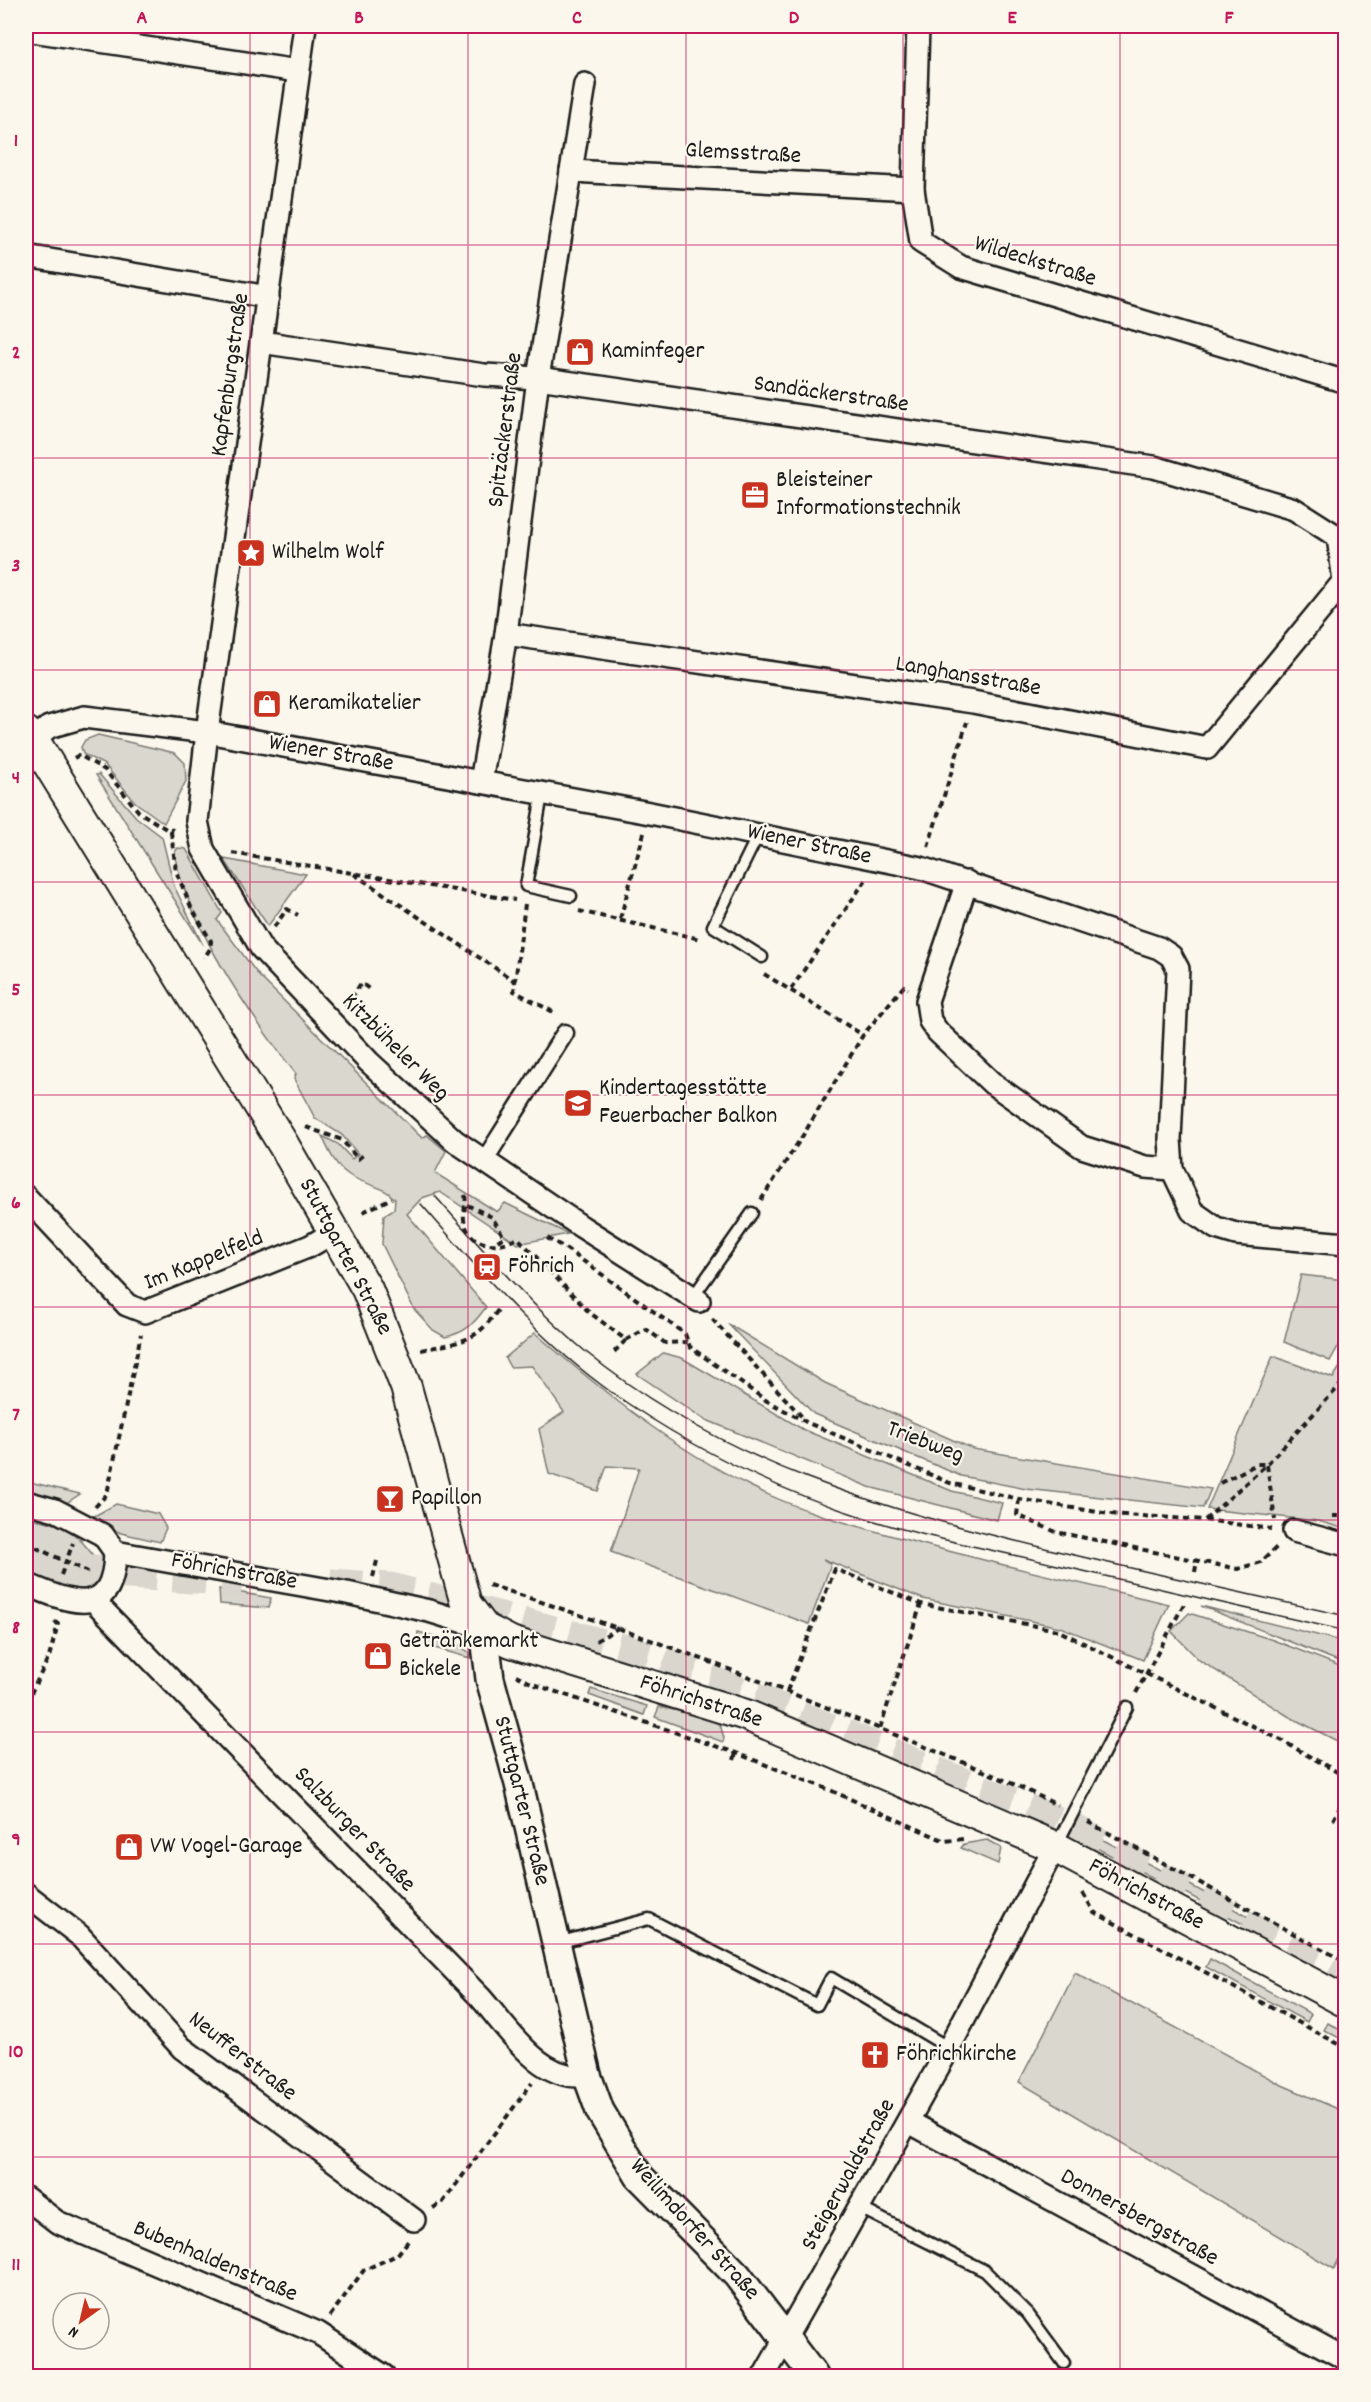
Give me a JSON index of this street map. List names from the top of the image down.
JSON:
{
  "streets": {
    "main road": ["Stuttgarter Straße", "Föhrichstraße"],
    "street": [
      "Glemsstraße",
      "Wildeckstraße",
      "Kapfenburgstraße",
      "Sandäckerstraße",
      "Spitzäckerstraße",
      "Langhansstraße",
      "Wiener Straße",
      "Kitzbüheler Weg",
      "Im Kappelfeld",
      "Salzburger Straße",
      "Neufferstraße",
      "Steigerwaldstraße",
      "Donnersbergstraße",
      "Weilimdorfer Straße",
      "Bubenhaldenstraße"
    ],
    "path": ["Triebweg"]
  },
  "crossings": [
    ["Glemsstraße", "Wildeckstraße"],
    ["Glemsstraße", "Spitzäckerstraße"],
    ["Kapfenburgstraße", "Sandäckerstraße"],
    ["Kapfenburgstraße", "Wiener Straße"],
    ["Kapfenburgstraße", "Kitzbüheler Weg"],
    ["Sandäckerstraße", "Spitzäckerstraße"],
    ["Sandäckerstraße", "Langhansstraße"],
    ["Spitzäckerstraße", "Langhansstraße"],
    ["Spitzäckerstraße", "Wiener Straße"],
    ["Wiener Straße", "Kitzbüheler Weg"],
    ["Wiener Straße", "Stuttgarter Straße"],
    ["Stuttgarter Straße", "Im Kappelfeld"],
    ["Stuttgarter Straße", "Föhrichstraße"],
    ["Stuttgarter Straße", "Salzburger Straße"],
    ["Stuttgarter Straße", "Weilimdorfer Straße"],
    ["Föhrichstraße", "Steigerwaldstraße"],
    ["Salzburger Straße", "Weilimdorfer Straße"],
    ["Steigerwaldstraße", "Donnersbergstraße"],
    ["Steigerwaldstraße", "Weilimdorfer Straße"]
  ],
  "places": {
    "shop": [
      "Kaminfeger",
      "Keramikatelier",
      "Getränkemarkt Bickele",
      "VW Vogel-Garage"
    ],
    "office": ["Bleisteiner Informationstechnik"],
    "place": ["Wilhelm Wolf"],
    "school or university": ["Kindertagesstätte Feuerbacher Balkon"],
    "station": ["Föhrich"],
    "bar": ["Papillon"],
    "church": ["Föhrichkirche"]
  },
  "north": "bottom left",
  "grid": {
    "columns": [
      "A",
      "B",
      "C",
      "D",
      "E",
      "F"
    ],
    "rows": [
      "1",
      "2",
      "3",
      "4",
      "5",
      "6",
      "7",
      "8",
      "9",
      "10",
      "11"
    ]
  }
}
